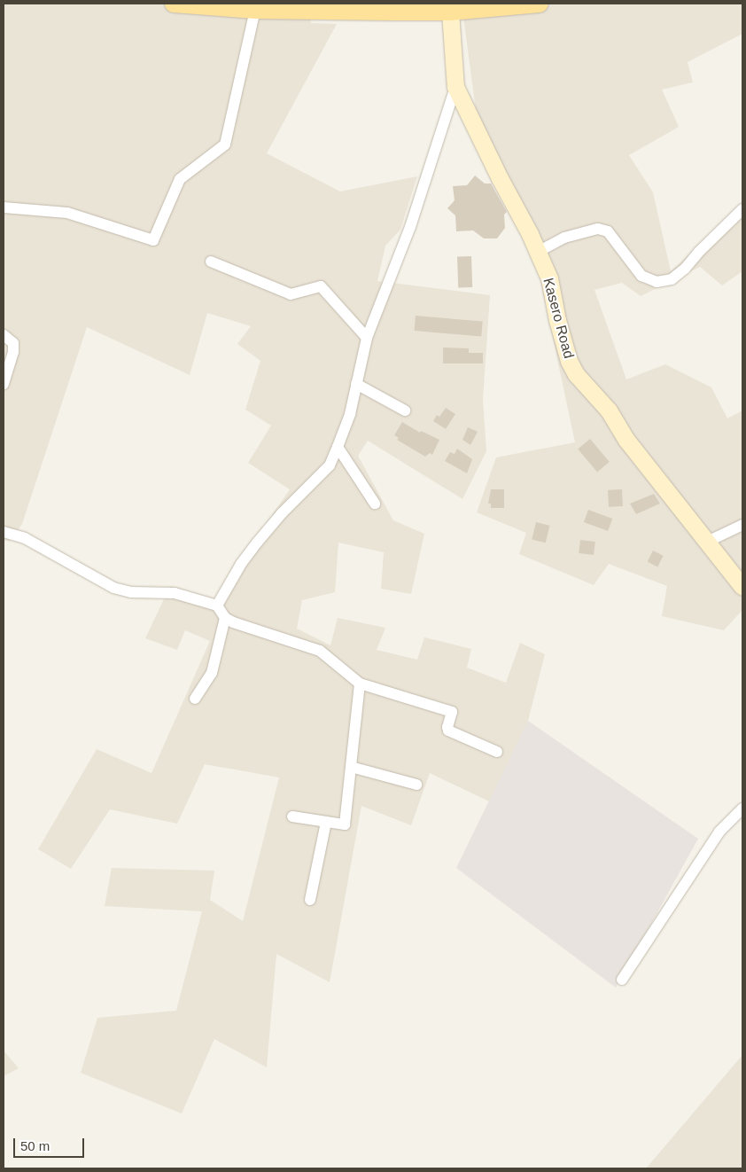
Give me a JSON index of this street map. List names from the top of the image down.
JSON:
{
  "streets": {
    "street": ["Kasero Road"]
  },
  "scale_bar": "50 m"
}
